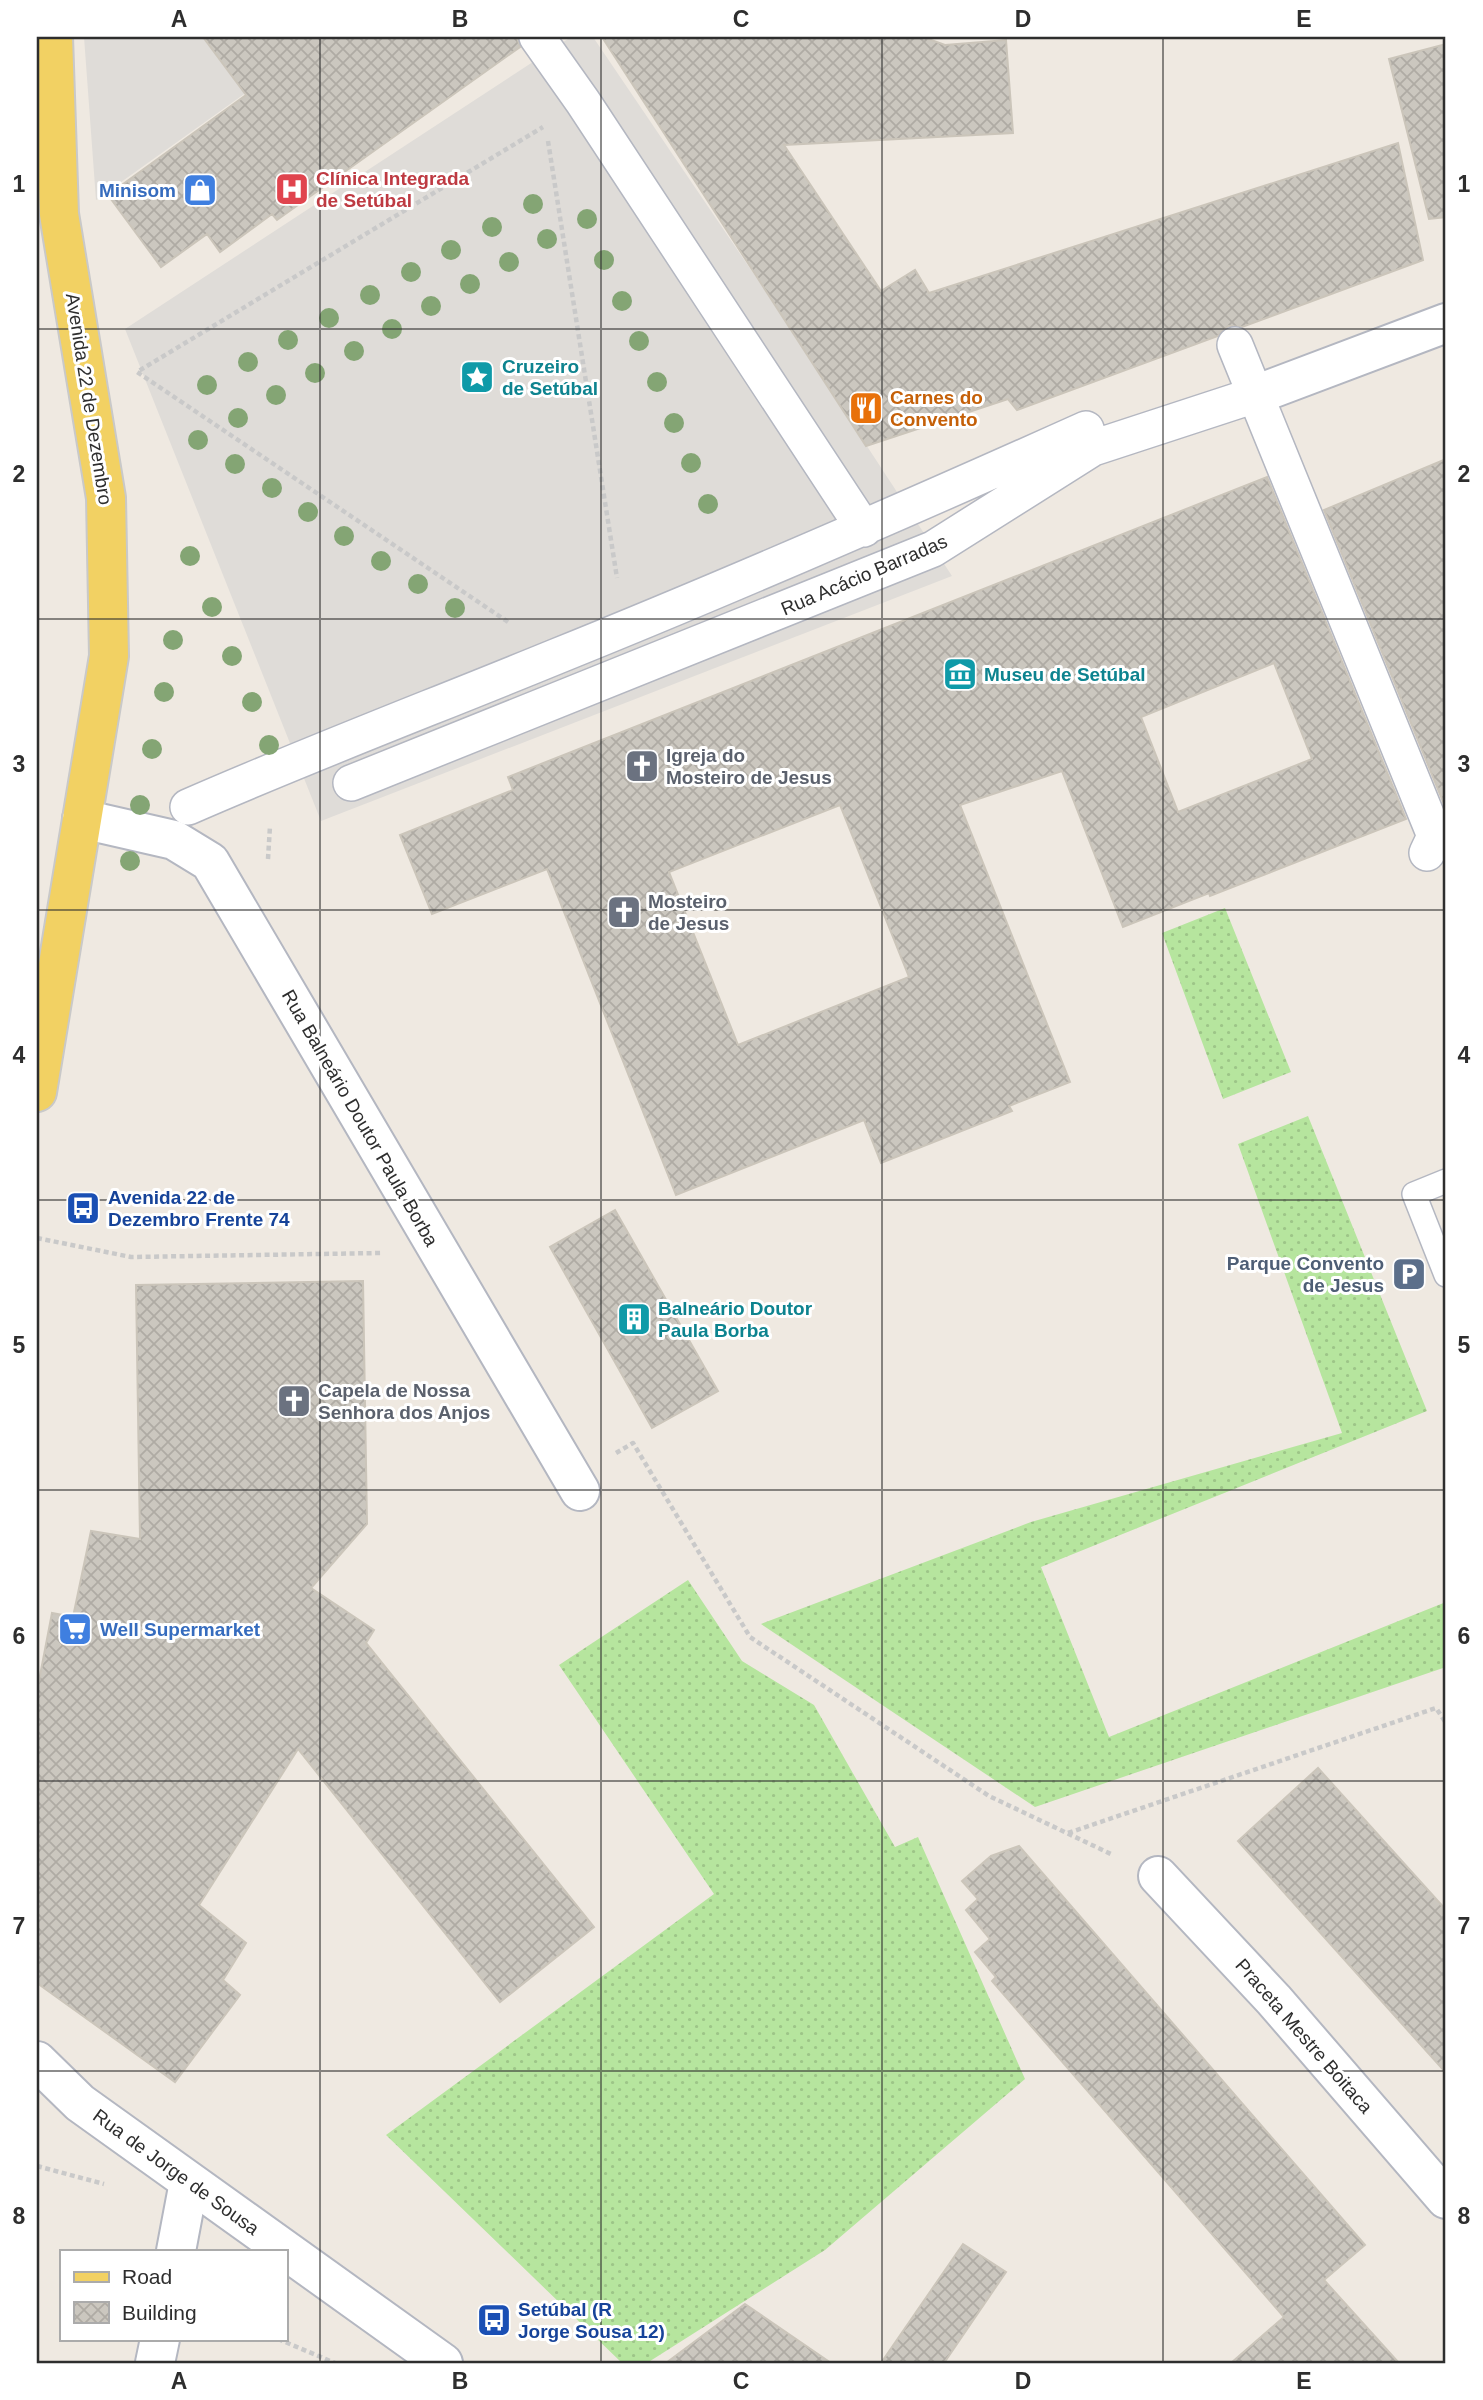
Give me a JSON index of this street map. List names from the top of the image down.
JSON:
{
  "streets": {
    "main road": ["Avenida 22 de Dezembro"],
    "street": [
      "Rua Acácio Barradas",
      "Rua Balneário Doutor Paula Borba",
      "Praceta Mestre Boitaca",
      "Rua de Jorge de Sousa"
    ]
  },
  "crossings": [
    ["Avenida 22 de Dezembro", "Rua Balneário Doutor Paula Borba"]
  ],
  "places": {
    "hospital": ["Clínica Integrada de Setúbal"],
    "shop": ["Minisom"],
    "place": ["Cruzeiro de Setúbal"],
    "restaurant": ["Carnes do Convento"],
    "museum": ["Museu de Setúbal"],
    "church": ["Igreja do Mosteiro de Jesus", "Mosteiro de Jesus", "Capela de Nossa Senhora dos Anjos"],
    "bus stop": ["Avenida 22 de Dezembro Frente 74", "Setúbal (R Jorge Sousa 12)"],
    "parking": ["Parque Convento de Jesus"],
    "building": ["Balneário Doutor Paula Borba"],
    "supermarket": ["Well Supermarket"]
  },
  "legend": ["Road", "Building"],
  "grid": {
    "columns": [
      "A",
      "B",
      "C",
      "D",
      "E"
    ],
    "rows": [
      "1",
      "2",
      "3",
      "4",
      "5",
      "6",
      "7",
      "8"
    ]
  }
}
